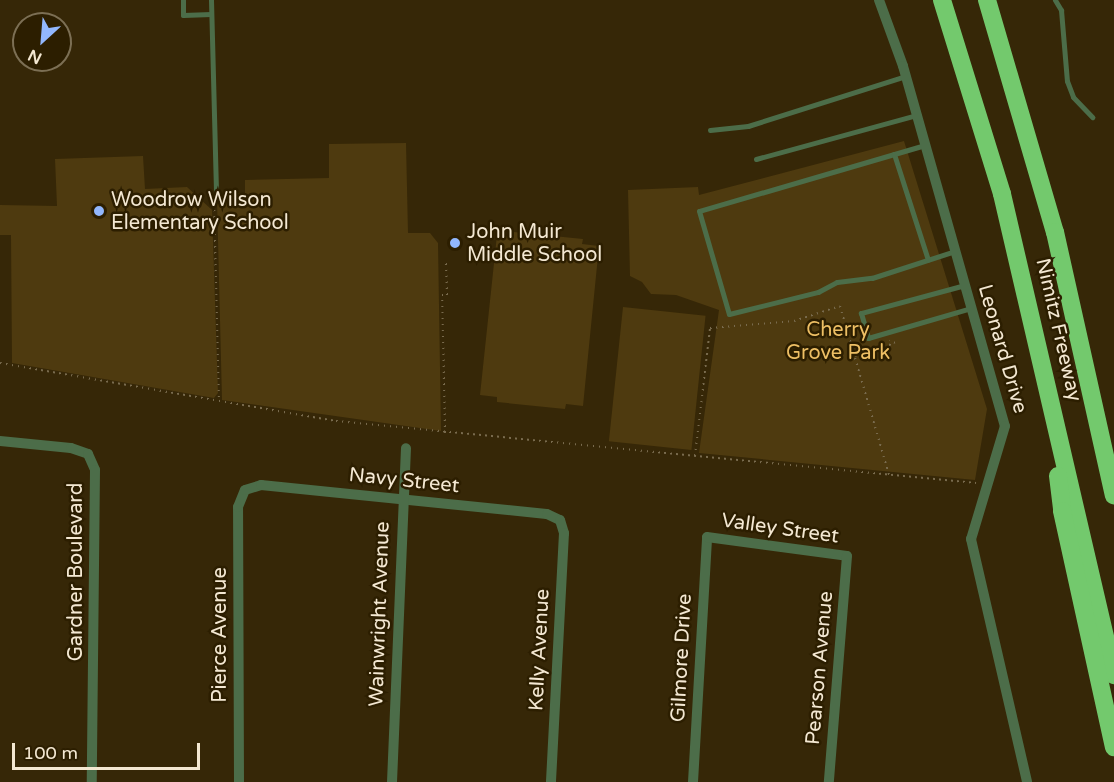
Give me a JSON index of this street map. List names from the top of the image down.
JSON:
{
  "streets": {
    "highway": ["Nimitz Freeway"],
    "street": [
      "Leonard Drive",
      "Navy Street",
      "Valley Street",
      "Gardner Boulevard",
      "Wainwright Avenue",
      "Pierce Avenue",
      "Kelly Avenue",
      "Gilmore Drive",
      "Pearson Avenue"
    ]
  },
  "crossings": [
    ["Navy Street", "Wainwright Avenue"],
    ["Navy Street", "Pierce Avenue"],
    ["Navy Street", "Kelly Avenue"],
    ["Valley Street", "Gilmore Drive"],
    ["Valley Street", "Pearson Avenue"]
  ],
  "parks": ["Cherry Grove Park"],
  "places": ["Woodrow Wilson Elementary School", "John Muir Middle School"],
  "scale_bar": "100 m",
  "north": "bottom left"
}
